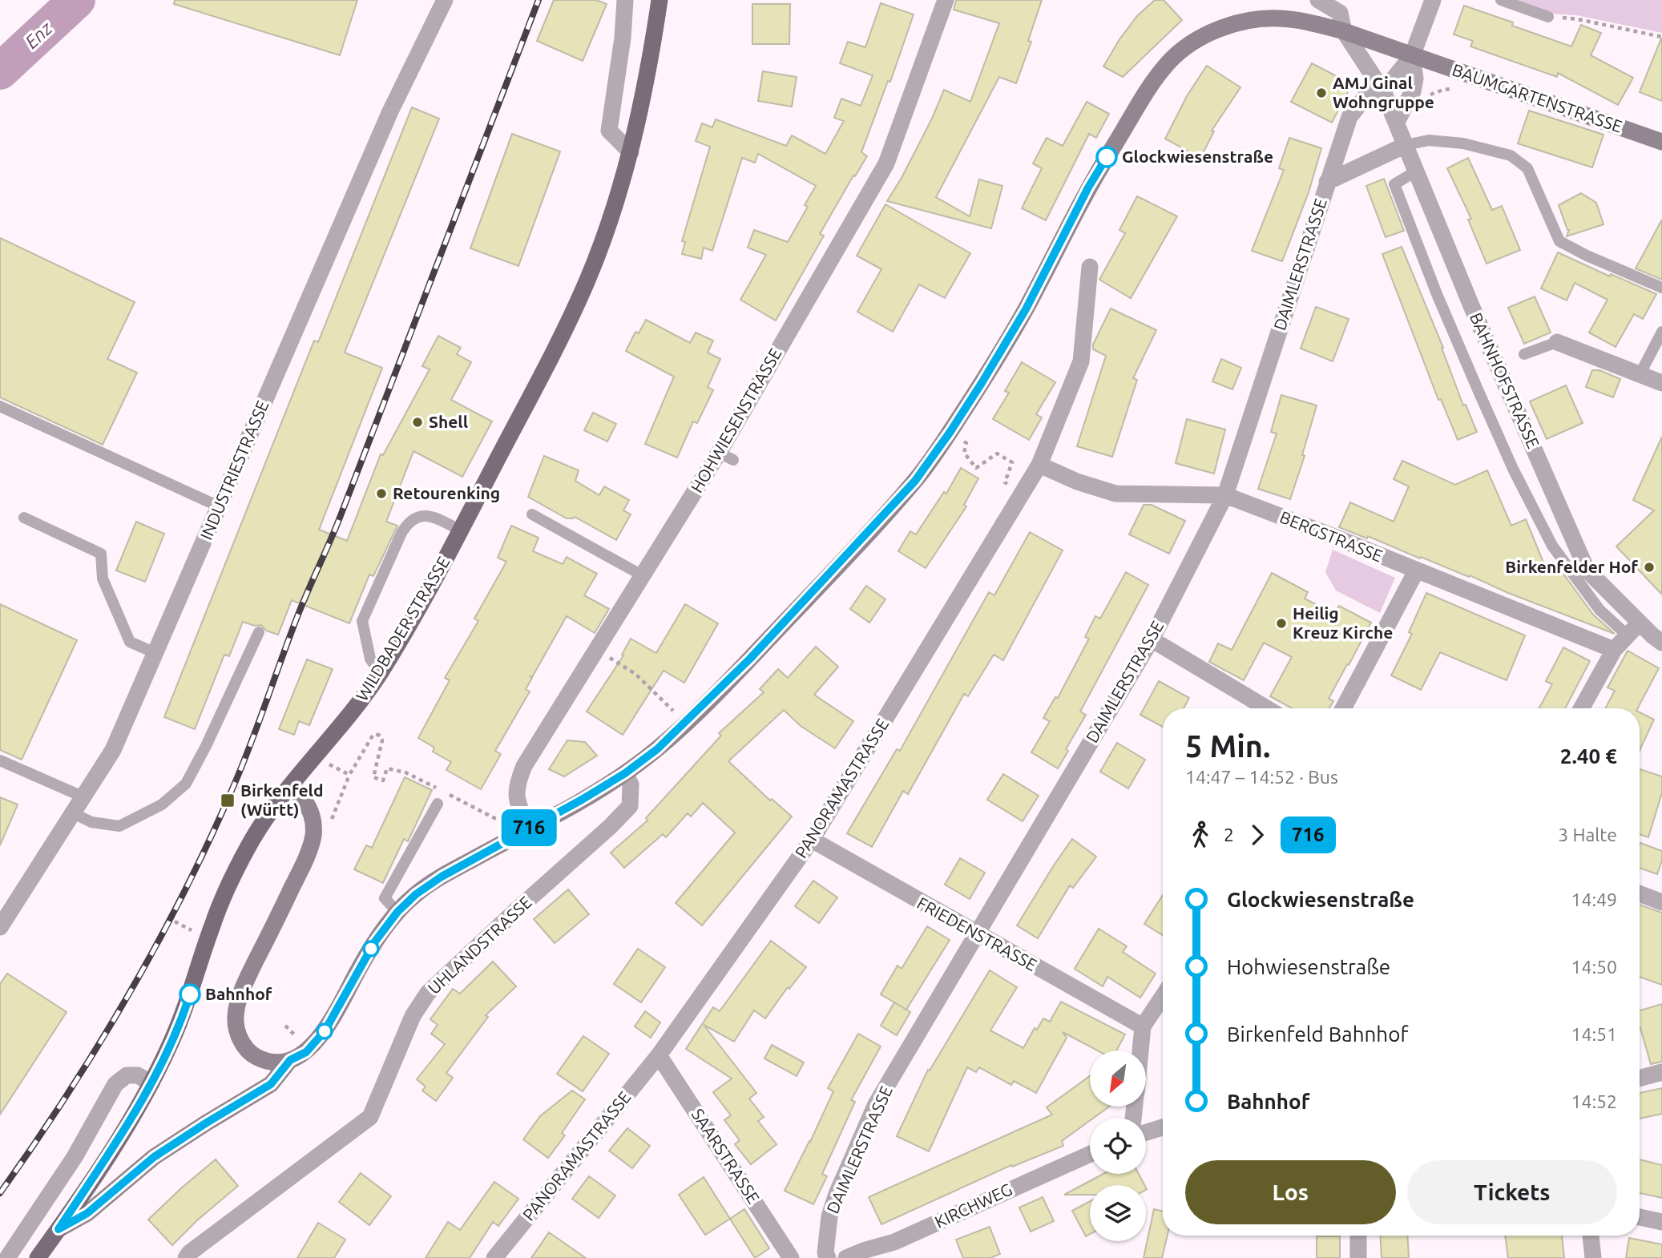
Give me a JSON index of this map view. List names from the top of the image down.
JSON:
{
  "streets": {
    "main road": ["BAUMGARTENSTRASSE", "WILDBADER STRASSE"],
    "street": [
      "DAIMLERSTRASSE",
      "BAHNHOFSTRASSE",
      "HOHWIESENSTRASSE",
      "INDUSTRIESTRASSE",
      "BERGSTRASSE",
      "PANORAMASTRASSE",
      "FRIEDENSTRASSE",
      "UHLANDSTRASSE",
      "SAARSTRASSE",
      "KIRCHWEG"
    ]
  },
  "crossings": [
    ["DAIMLERSTRASSE", "BAHNHOFSTRASSE"],
    ["DAIMLERSTRASSE", "BERGSTRASSE"],
    ["DAIMLERSTRASSE", "FRIEDENSTRASSE"],
    ["BERGSTRASSE", "PANORAMASTRASSE"],
    ["PANORAMASTRASSE", "FRIEDENSTRASSE"],
    ["PANORAMASTRASSE", "SAARSTRASSE"]
  ],
  "water": ["Enz"],
  "places": {
    "other": [
      "AMJ Ginal Wohngruppe",
      "Glockwiesenstraße",
      "Shell",
      "Retourenking",
      "Birkenfelder Hof",
      "Heilig Kreuz Kirche",
      "Bahnhof"
    ],
    "transit": ["Birkenfeld (Württ)"]
  },
  "lines": ["bus line 716"],
  "north": "bottom left",
  "page": {
    "on_map": "716",
    "heading": ["5 Min.", "14:47 – 14:52 · Bus", "2.40 €"],
    "legs": ["2", "716", "3 Halte"],
    "list": [
      {
        "name": "Glockwiesenstraße",
        "value": "14:49"
      },
      {
        "name": "Hohwiesenstraße",
        "value": "14:50"
      },
      {
        "name": "Birkenfeld Bahnhof",
        "value": "14:51"
      },
      {
        "name": "Bahnhof",
        "value": "14:52"
      }
    ],
    "buttons": ["Los", "Tickets"]
  }
}
